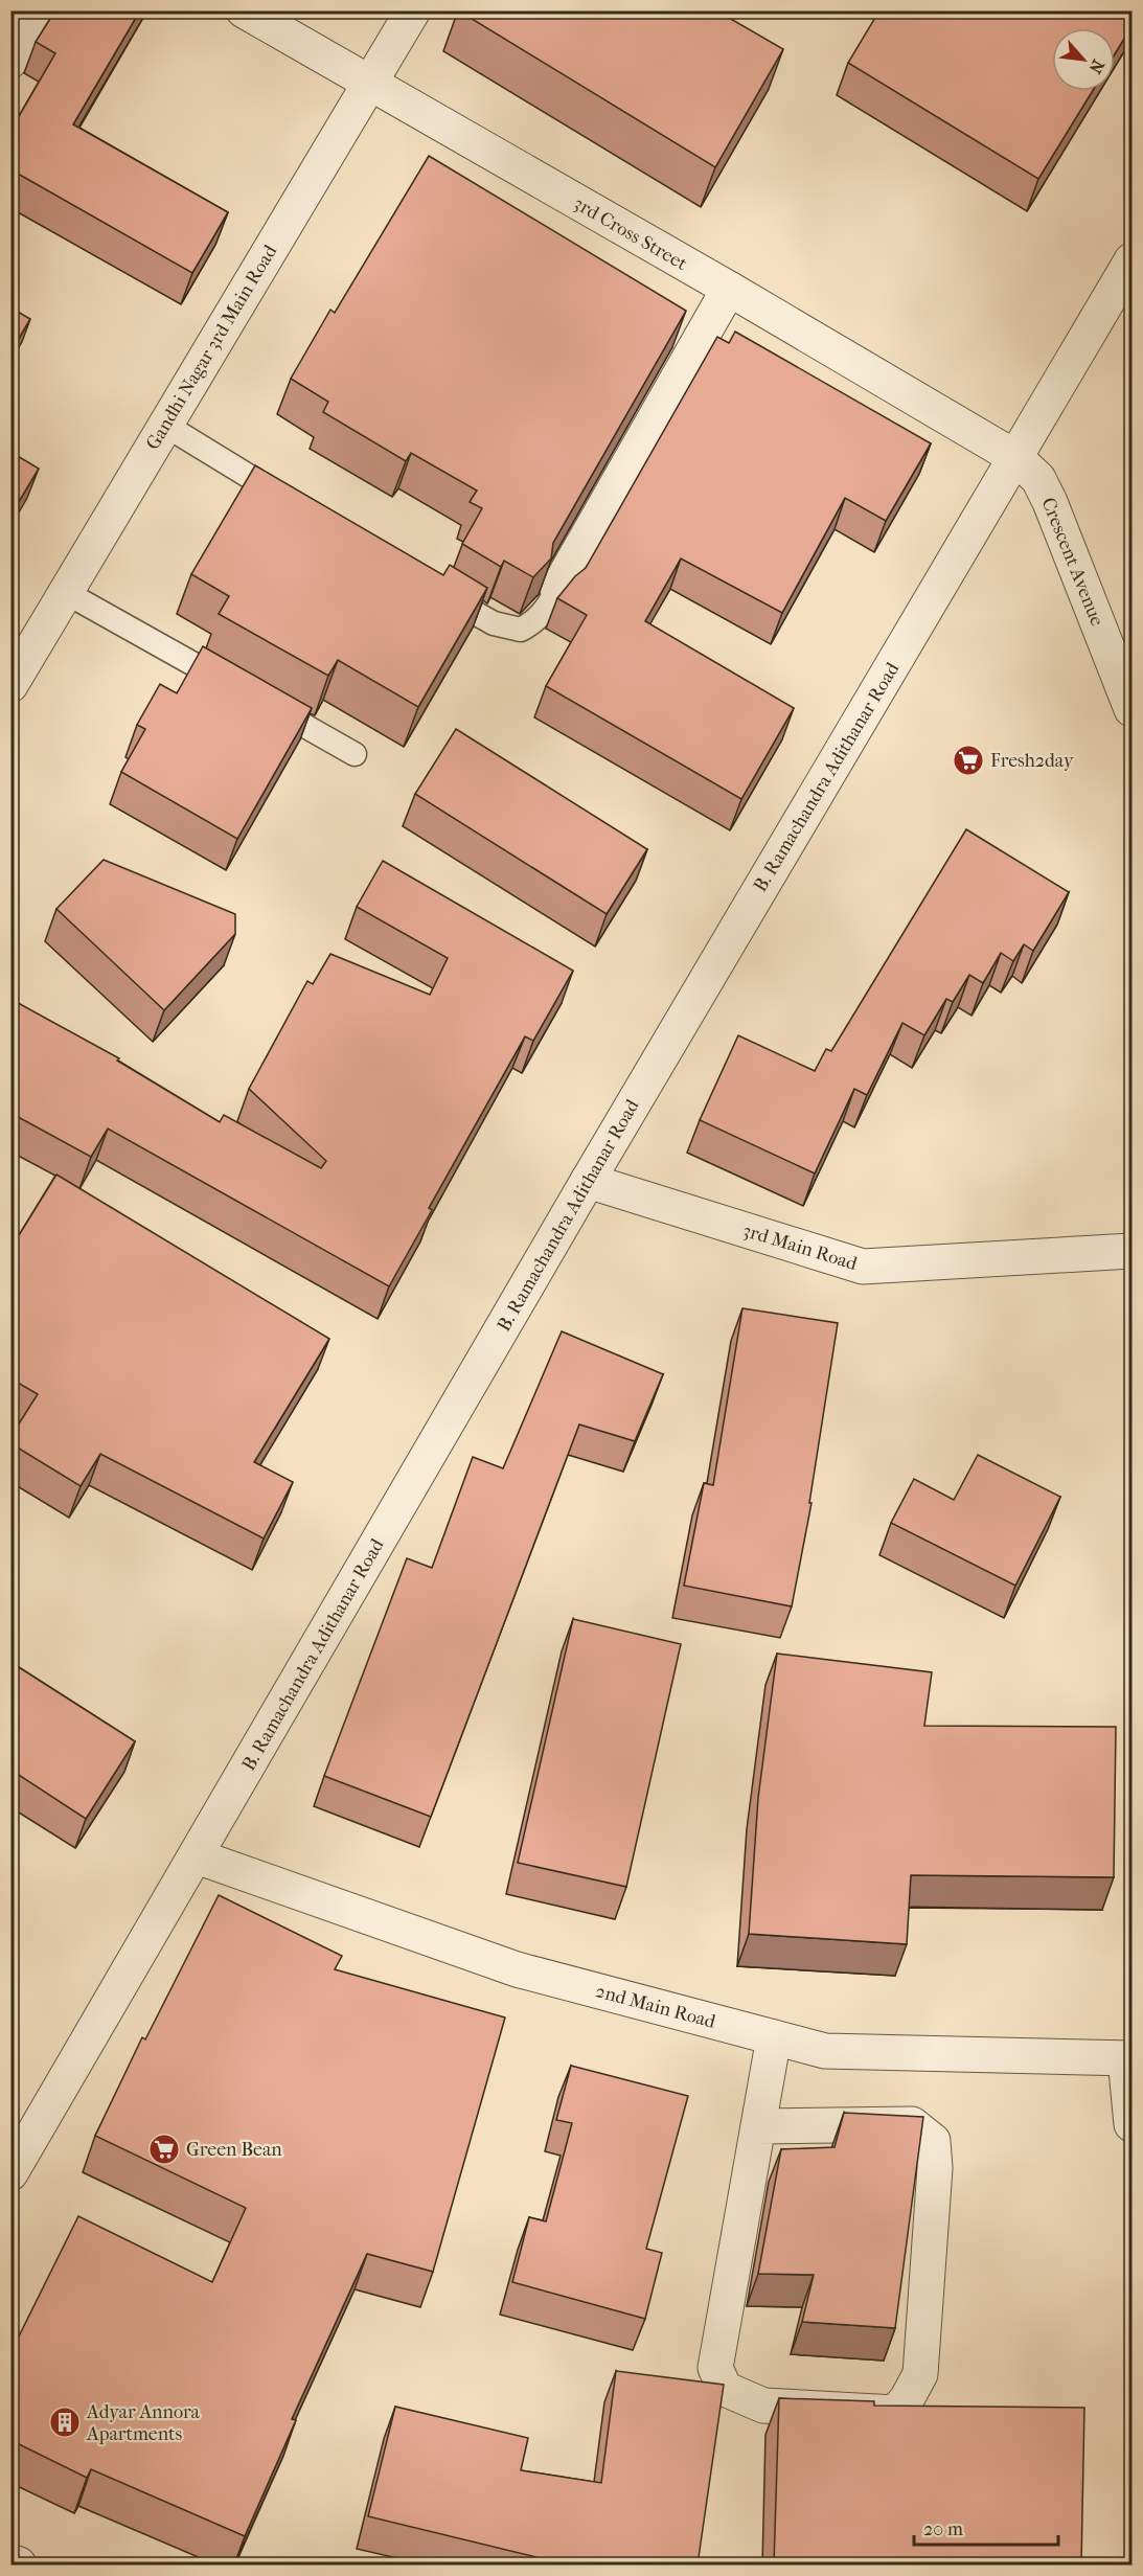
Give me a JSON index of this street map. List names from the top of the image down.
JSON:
{
  "streets": {
    "street": [
      "3rd Cross Street",
      "Gandhi Nagar 3rd Main Road",
      "Crescent Avenue",
      "B. Ramachandra Adithanar Road",
      "3rd Main Road",
      "2nd Main Road"
    ]
  },
  "crossings": [
    ["3rd Cross Street", "Gandhi Nagar 3rd Main Road"],
    ["3rd Cross Street", "Crescent Avenue"],
    ["3rd Cross Street", "B. Ramachandra Adithanar Road"],
    ["Crescent Avenue", "B. Ramachandra Adithanar Road"],
    ["B. Ramachandra Adithanar Road", "3rd Main Road"],
    ["B. Ramachandra Adithanar Road", "2nd Main Road"]
  ],
  "places": {
    "supermarket": ["Fresh2day", "Green Bean"],
    "building": ["Adyar Annora Apartments"]
  },
  "scale_bar": "20 m",
  "north": "bottom right"
}
